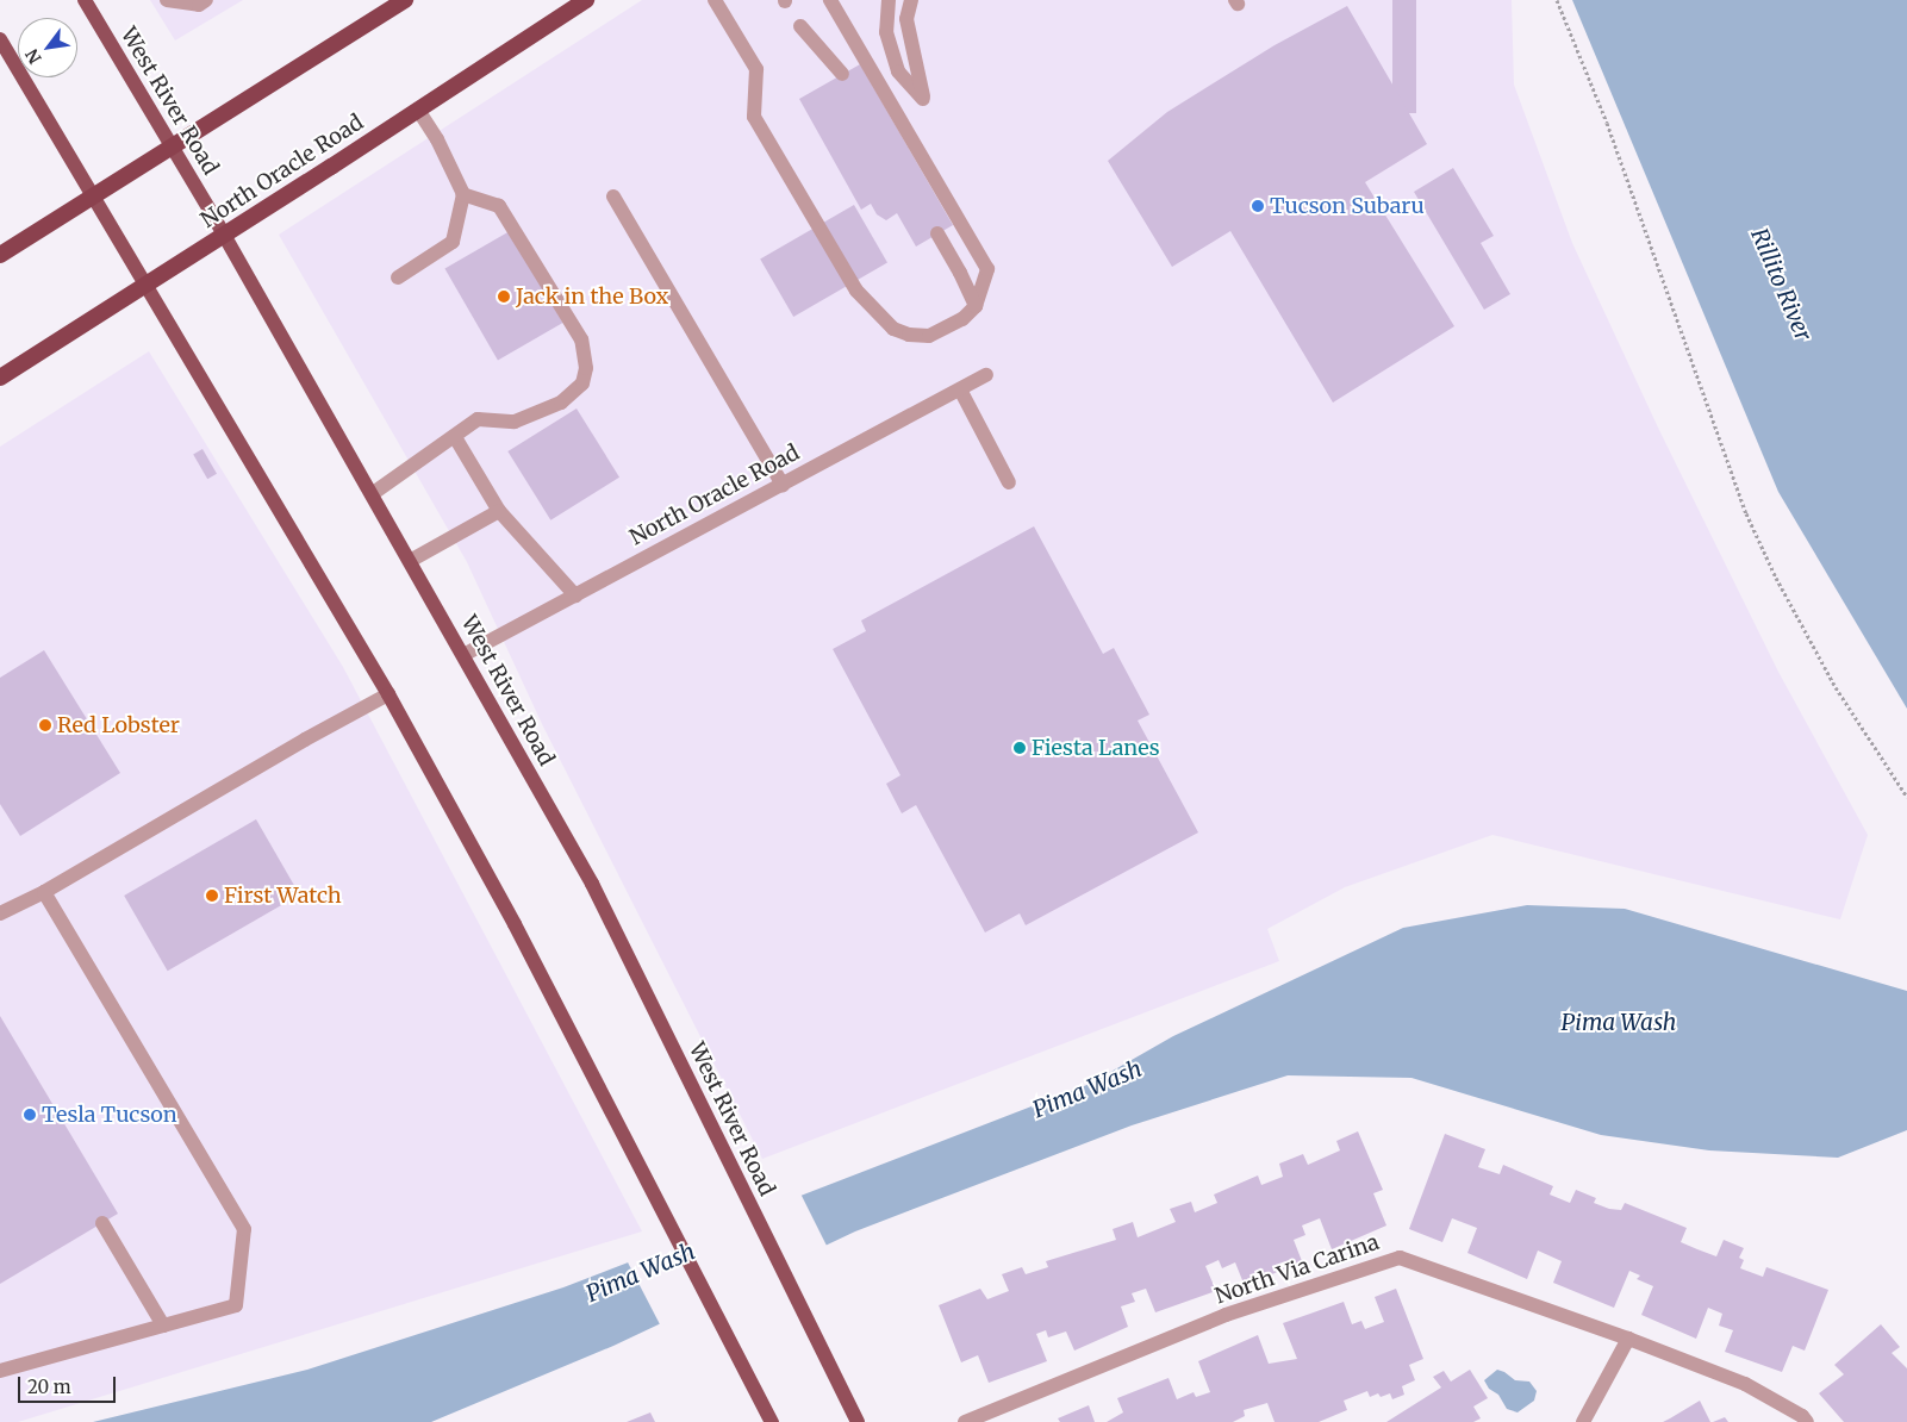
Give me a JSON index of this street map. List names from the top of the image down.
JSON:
{
  "streets": {
    "highway": ["North Oracle Road"],
    "main road": ["West River Road"],
    "lane": ["North Via Carina"]
  },
  "crossings": [
    ["West River Road", "North Oracle Road"]
  ],
  "water": ["Rillito River", "Pima Wash"],
  "places": [
    "Tucson Subaru",
    "Jack in the Box",
    "Red Lobster",
    "Fiesta Lanes",
    "First Watch",
    "Tesla Tucson"
  ],
  "scale_bar": "20 m",
  "north": "bottom left"
}
